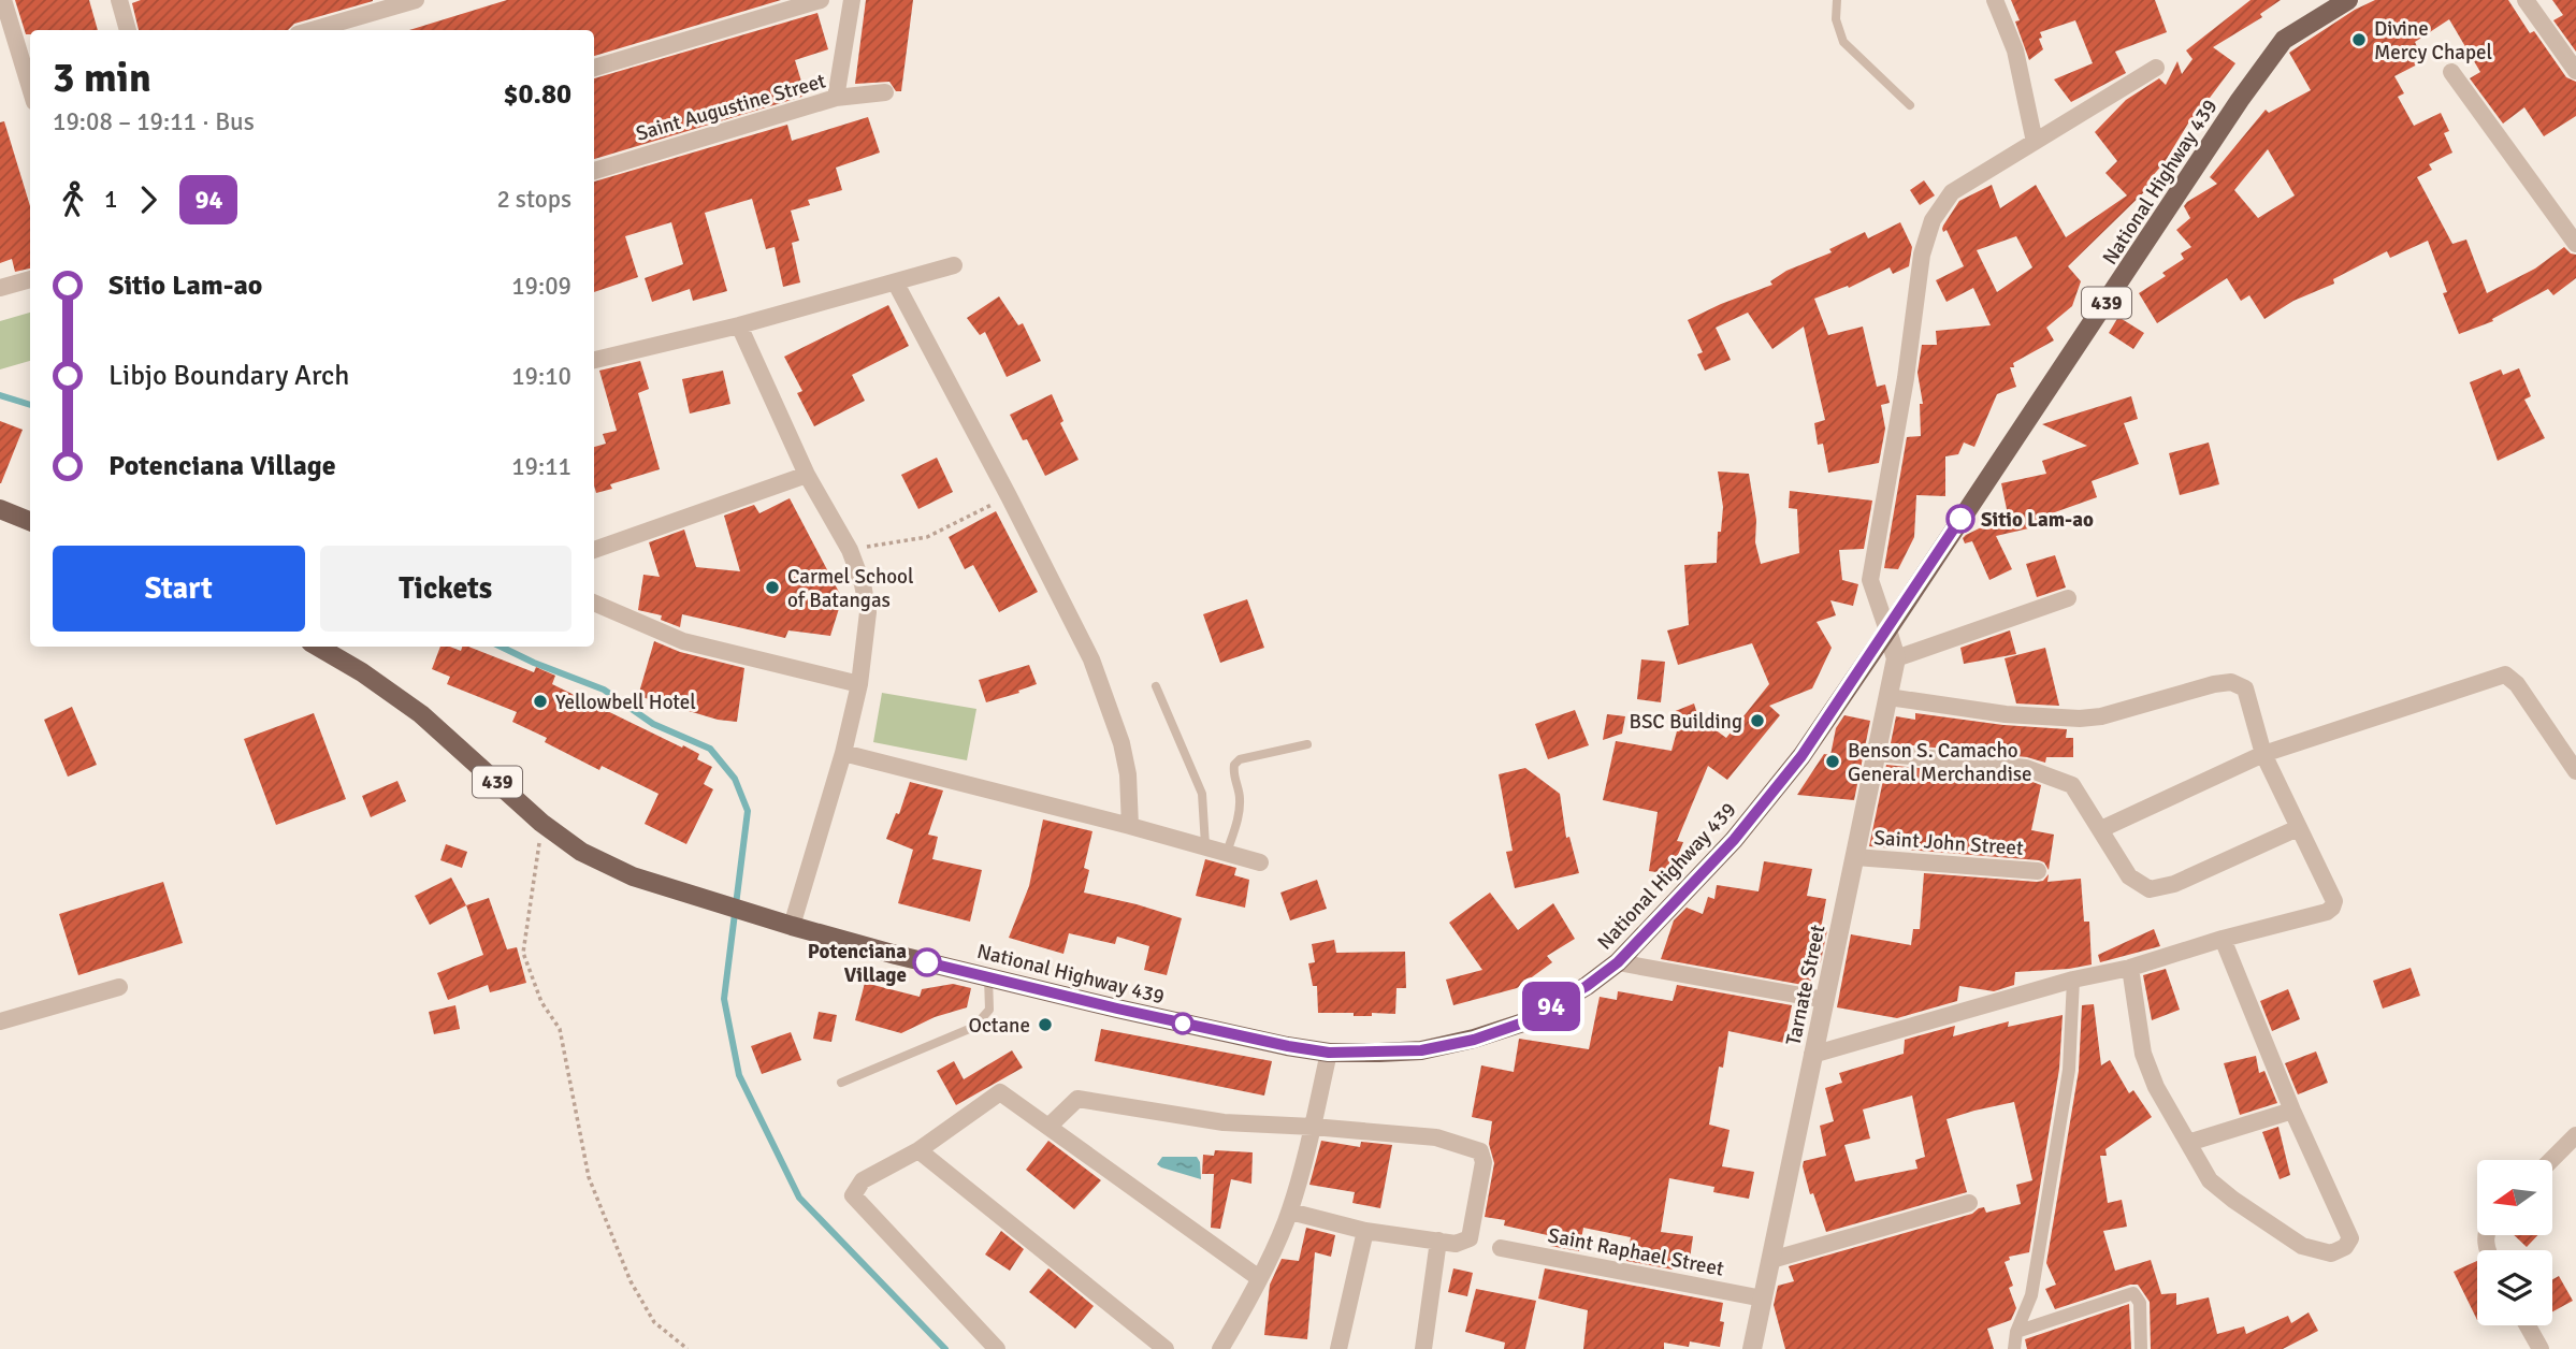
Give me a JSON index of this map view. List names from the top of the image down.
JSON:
{
  "streets": {
    "main road": ["National Highway 439", "439"],
    "street": [
      "Saint Augustine Street",
      "Saint John Street",
      "Tarnate Street",
      "Saint Raphael Street"
    ]
  },
  "crossings": [
    ["National Highway 439", "Tarnate Street"],
    ["Saint John Street", "Tarnate Street"],
    ["Tarnate Street", "Saint Raphael Street"]
  ],
  "places": [
    "Divine Mercy Chapel",
    "Sitio Lam-ao",
    "Carmel School of Batangas",
    "Yellowbell Hotel",
    "BSC Building",
    "Benson S. Camacho General Merchandise",
    "Potenciana Village",
    "Octane"
  ],
  "lines": ["bus line 94"],
  "north": "left",
  "page": {
    "on_map": "94",
    "heading": ["3 min", "19:08 – 19:11 · Bus", "$0.80"],
    "legs": ["1", "94", "2 stops"],
    "list": [
      {
        "name": "Sitio Lam-ao",
        "value": "19:09"
      },
      {
        "name": "Libjo Boundary Arch",
        "value": "19:10"
      },
      {
        "name": "Potenciana Village",
        "value": "19:11"
      }
    ],
    "buttons": ["Start", "Tickets"]
  }
}
